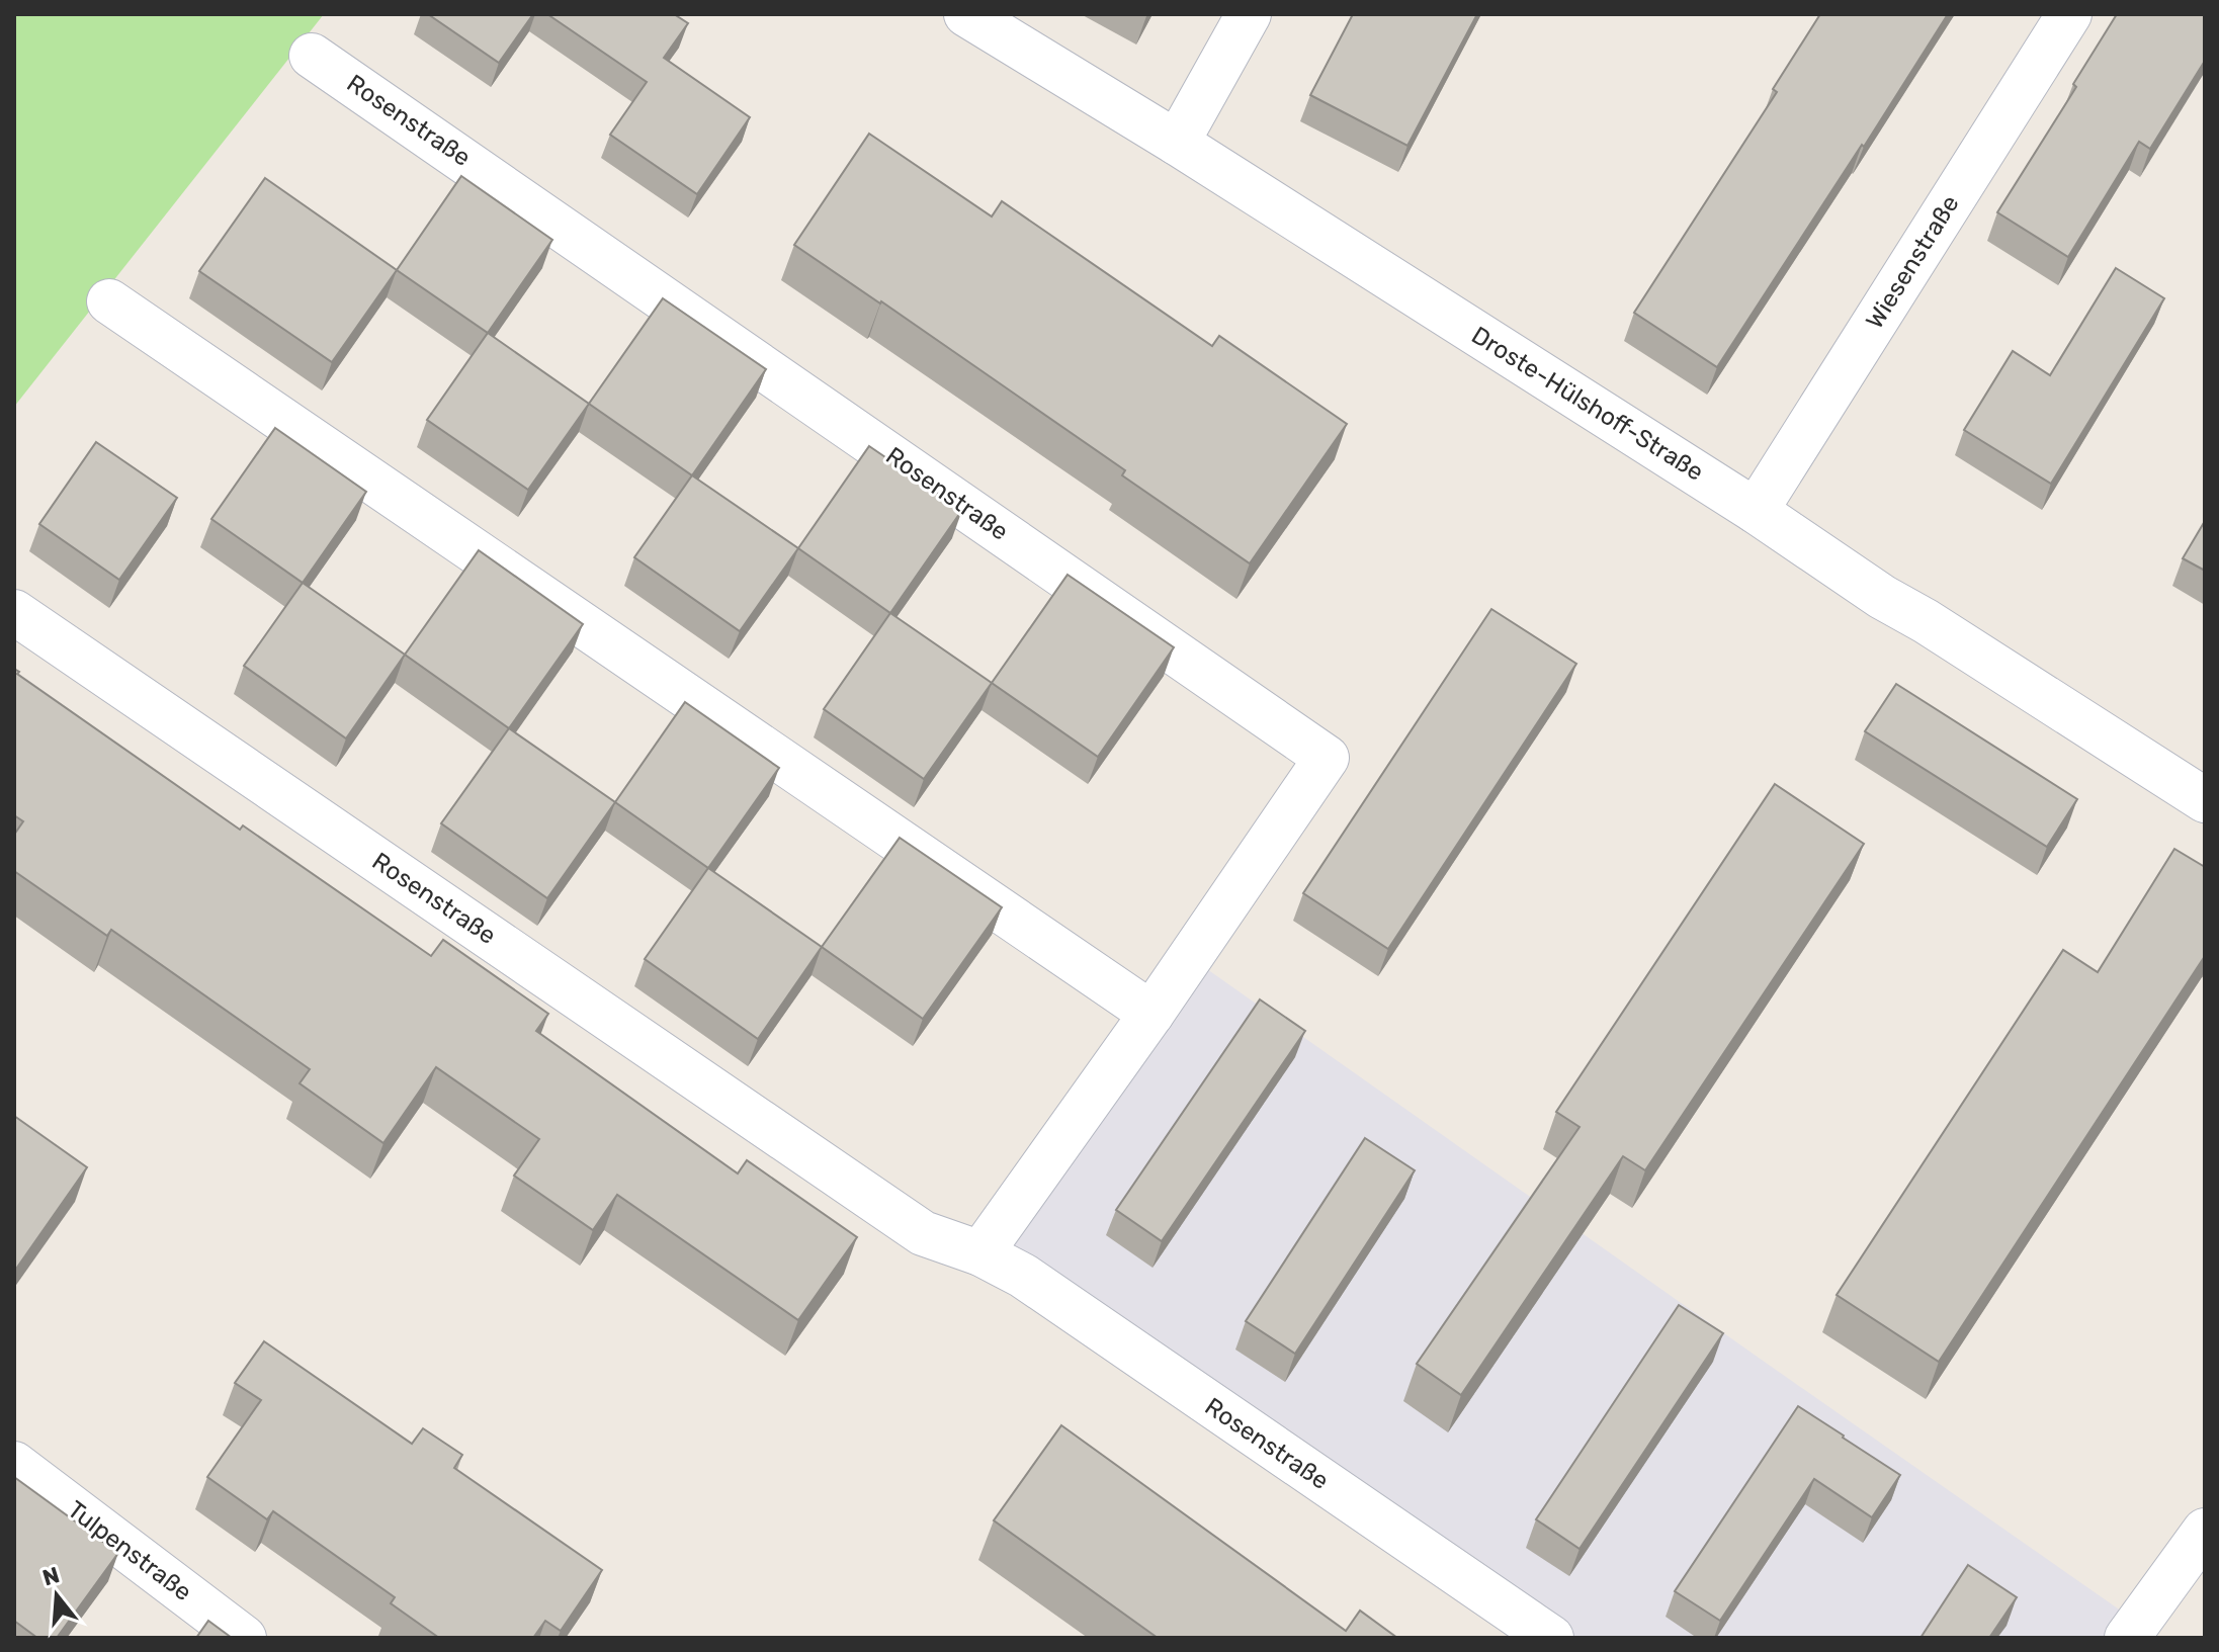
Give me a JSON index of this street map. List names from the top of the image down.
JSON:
{
  "streets": {
    "street": [
      "Rosenstraße",
      "Wiesenstraße",
      "Droste-Hülshoff-Straße",
      "Tulpenstraße"
    ]
  },
  "crossings": [
    ["Wiesenstraße", "Droste-Hülshoff-Straße"]
  ],
  "north": "top"
}
